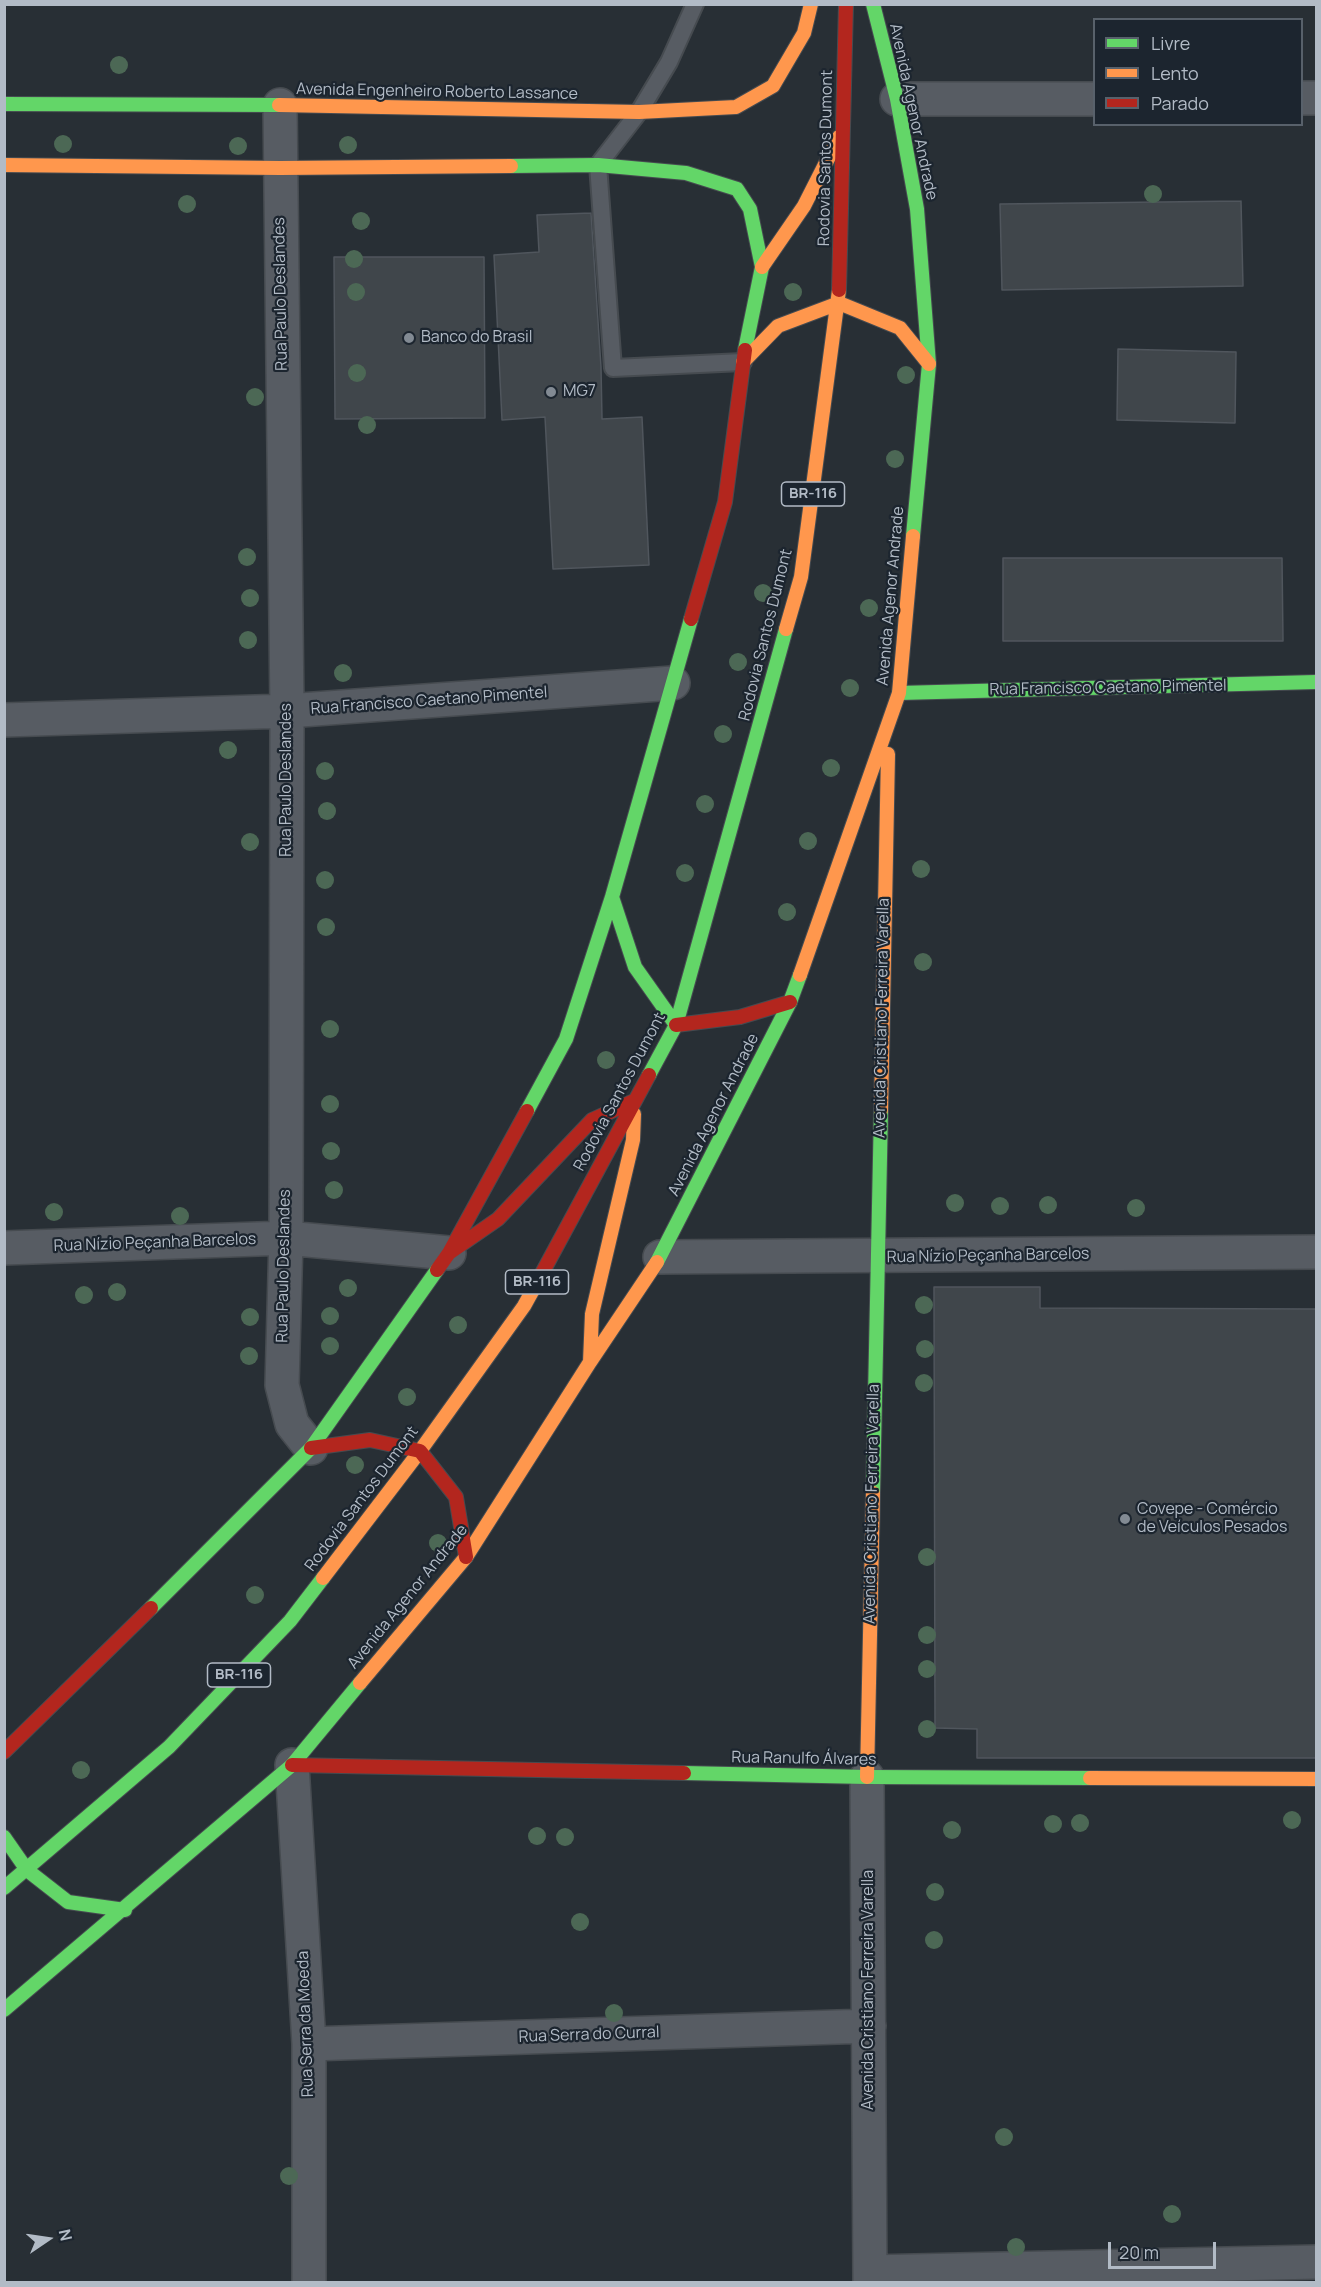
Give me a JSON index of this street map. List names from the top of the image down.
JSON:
{
  "streets": {
    "main road": [
      "Avenida Engenheiro Roberto Lassance",
      "Avenida Agenor Andrade",
      "Rodovia Santos Dumont",
      "BR-116",
      "Rua Francisco Caetano Pimentel",
      "Avenida Cristiano Ferreira Varella",
      "Rua Ranulfo Álvares"
    ],
    "street": [
      "Rua Paulo Deslandes",
      "Rua Nízio Peçanha Barcelos",
      "Rua Serra da Moeda",
      "Rua Serra do Curral"
    ]
  },
  "crossings": [
    ["Avenida Engenheiro Roberto Lassance", "Rua Paulo Deslandes"],
    ["Avenida Agenor Andrade", "Rua Francisco Caetano Pimentel"],
    ["Avenida Agenor Andrade", "Avenida Cristiano Ferreira Varella"],
    ["Avenida Agenor Andrade", "Rua Nízio Peçanha Barcelos"],
    ["Avenida Agenor Andrade", "Rua Ranulfo Álvares"],
    ["Avenida Agenor Andrade", "Rua Serra da Moeda"],
    ["Rua Paulo Deslandes", "Rua Francisco Caetano Pimentel"],
    ["Rua Paulo Deslandes", "Rua Nízio Peçanha Barcelos"],
    ["Avenida Cristiano Ferreira Varella", "Rua Nízio Peçanha Barcelos"],
    ["Avenida Cristiano Ferreira Varella", "Rua Ranulfo Álvares"],
    ["Avenida Cristiano Ferreira Varella", "Rua Serra do Curral"],
    ["Rua Ranulfo Álvares", "Rua Serra da Moeda"],
    ["Rua Serra da Moeda", "Rua Serra do Curral"]
  ],
  "places": ["Banco do Brasil", "MG7", "Covepe - Comércio de Veículos Pesados"],
  "legend": ["Livre", "Lento", "Parado"],
  "scale_bar": "20 m",
  "north": "right"
}
